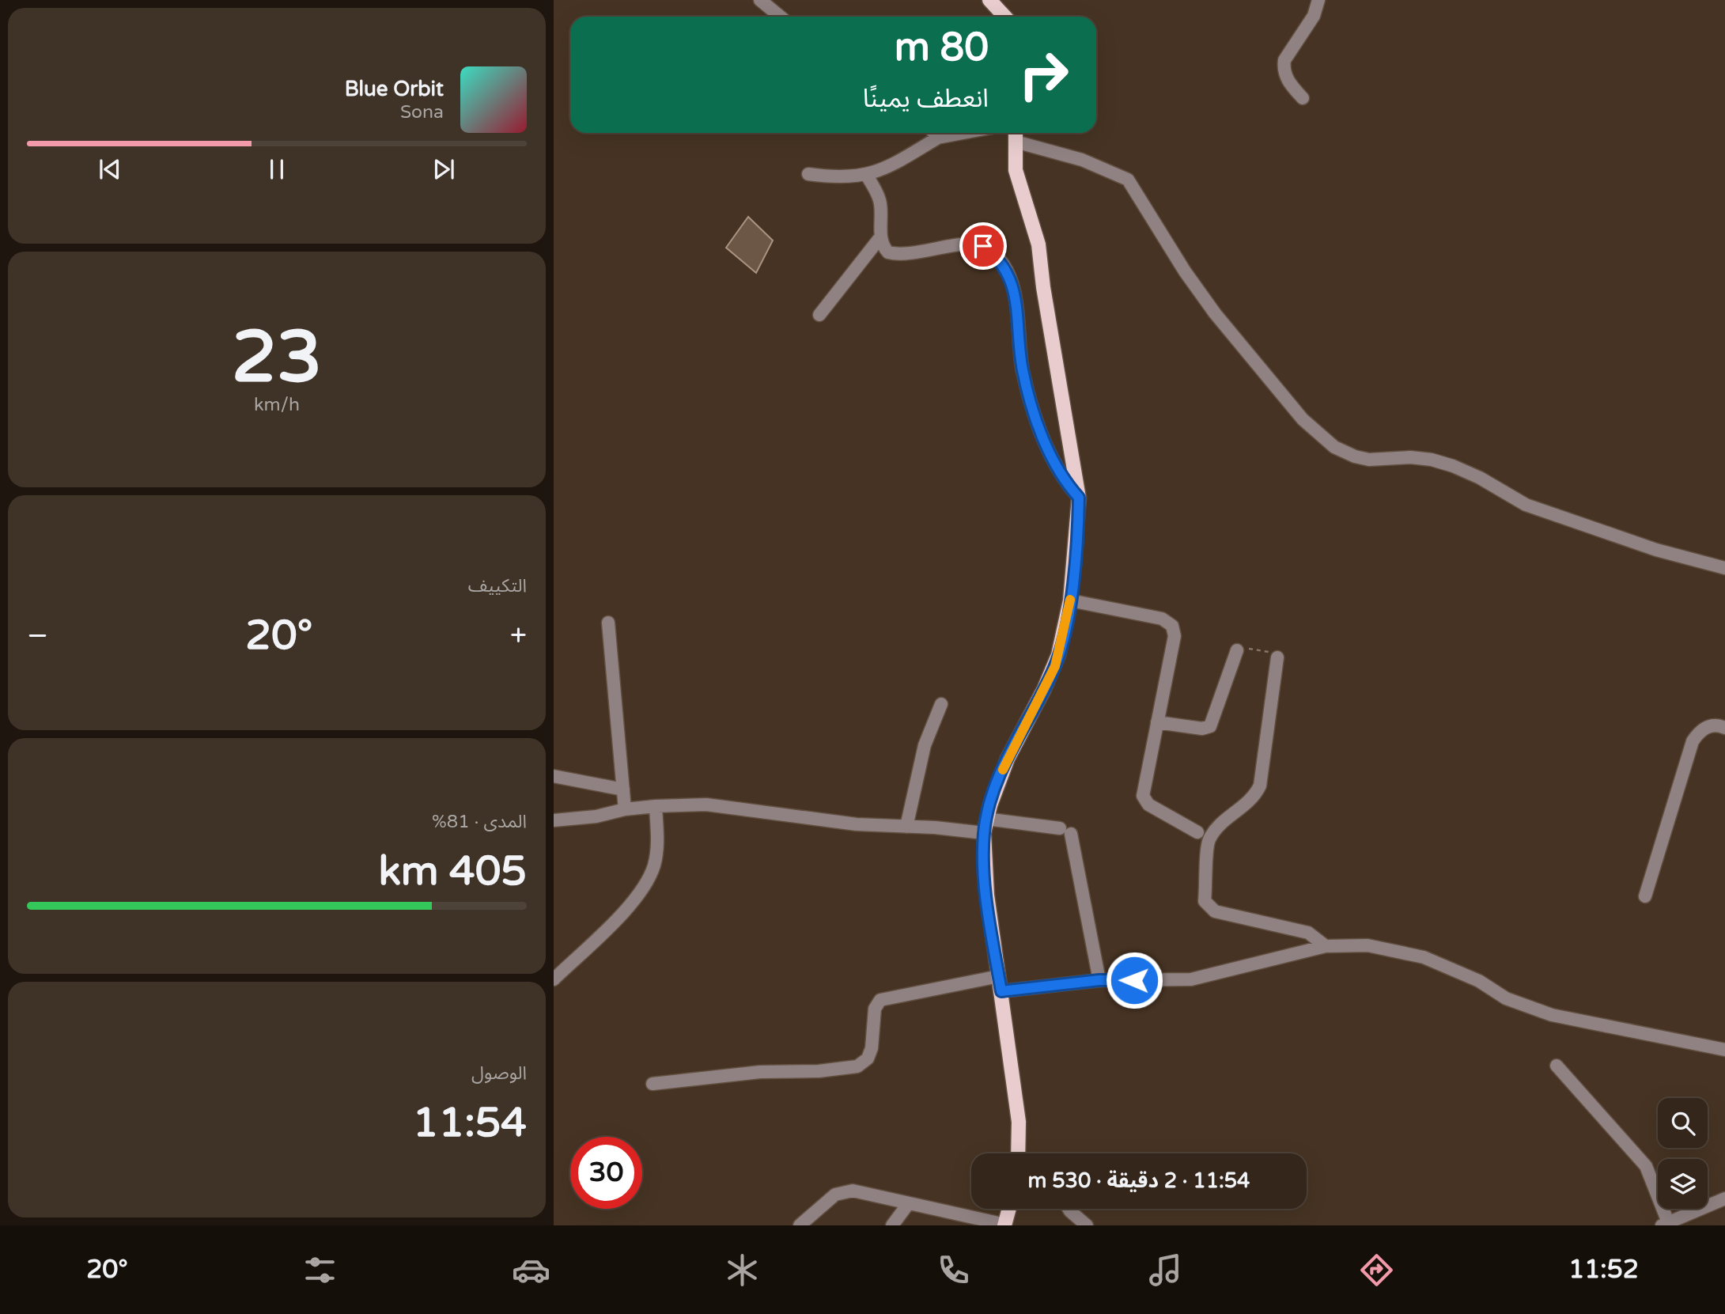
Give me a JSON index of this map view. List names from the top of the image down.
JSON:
{
  "page": {
    "turn": ["80 m", "انعطف يمينًا"],
    "song": ["Blue Orbit", "Sona"],
    "tile": [
      ["23", "km/h"],
      "التكييف",
      ["المدى · 81%", "405 km"],
      ["الوصول", "11:54"]
    ],
    "heat": ["−", "20°", "+"],
    "limit": "30",
    "trip": "11:54 · 2 دقيقة · 530 m",
    "tabs": ["11:52", "20°"]
  }
}
